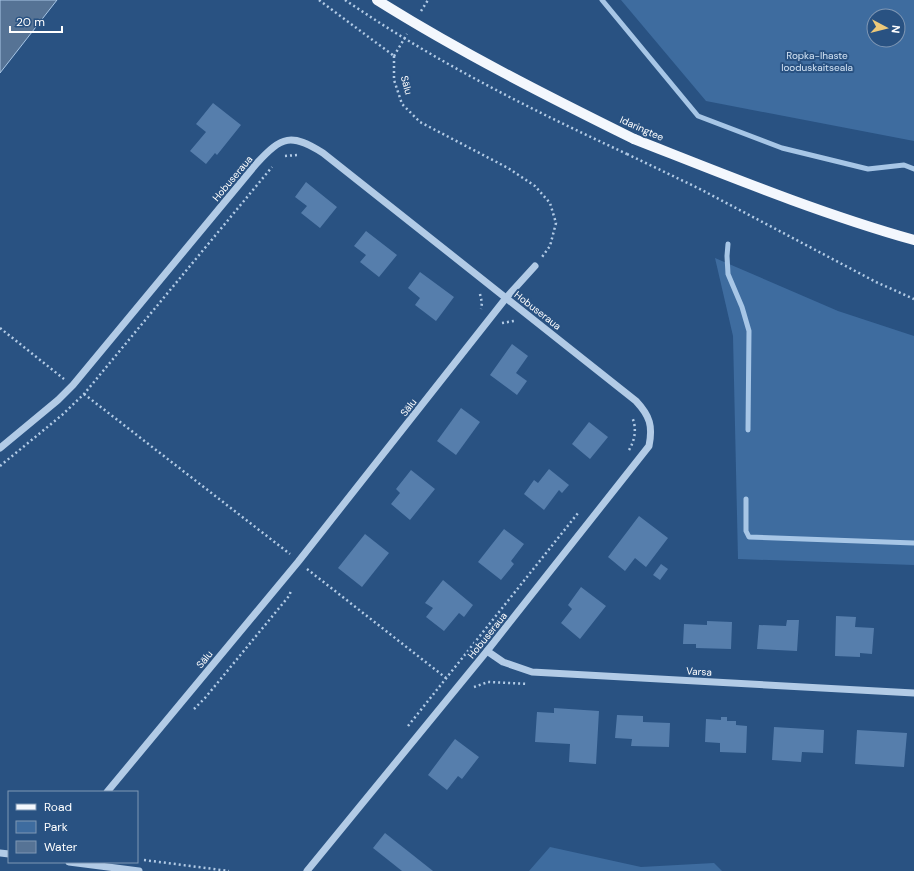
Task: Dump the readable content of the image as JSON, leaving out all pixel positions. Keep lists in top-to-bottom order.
{
  "streets": {
    "main road": ["Idaringtee"],
    "street": ["Sälu", "Hobuseraua", "Varsa"]
  },
  "crossings": [
    ["Sälu", "Hobuseraua"],
    ["Hobuseraua", "Varsa"]
  ],
  "parks": ["Ropka-Ihaste looduskaitseala"],
  "legend": ["Road", "Park", "Water"],
  "scale_bar": "20 m",
  "north": "right"
}
